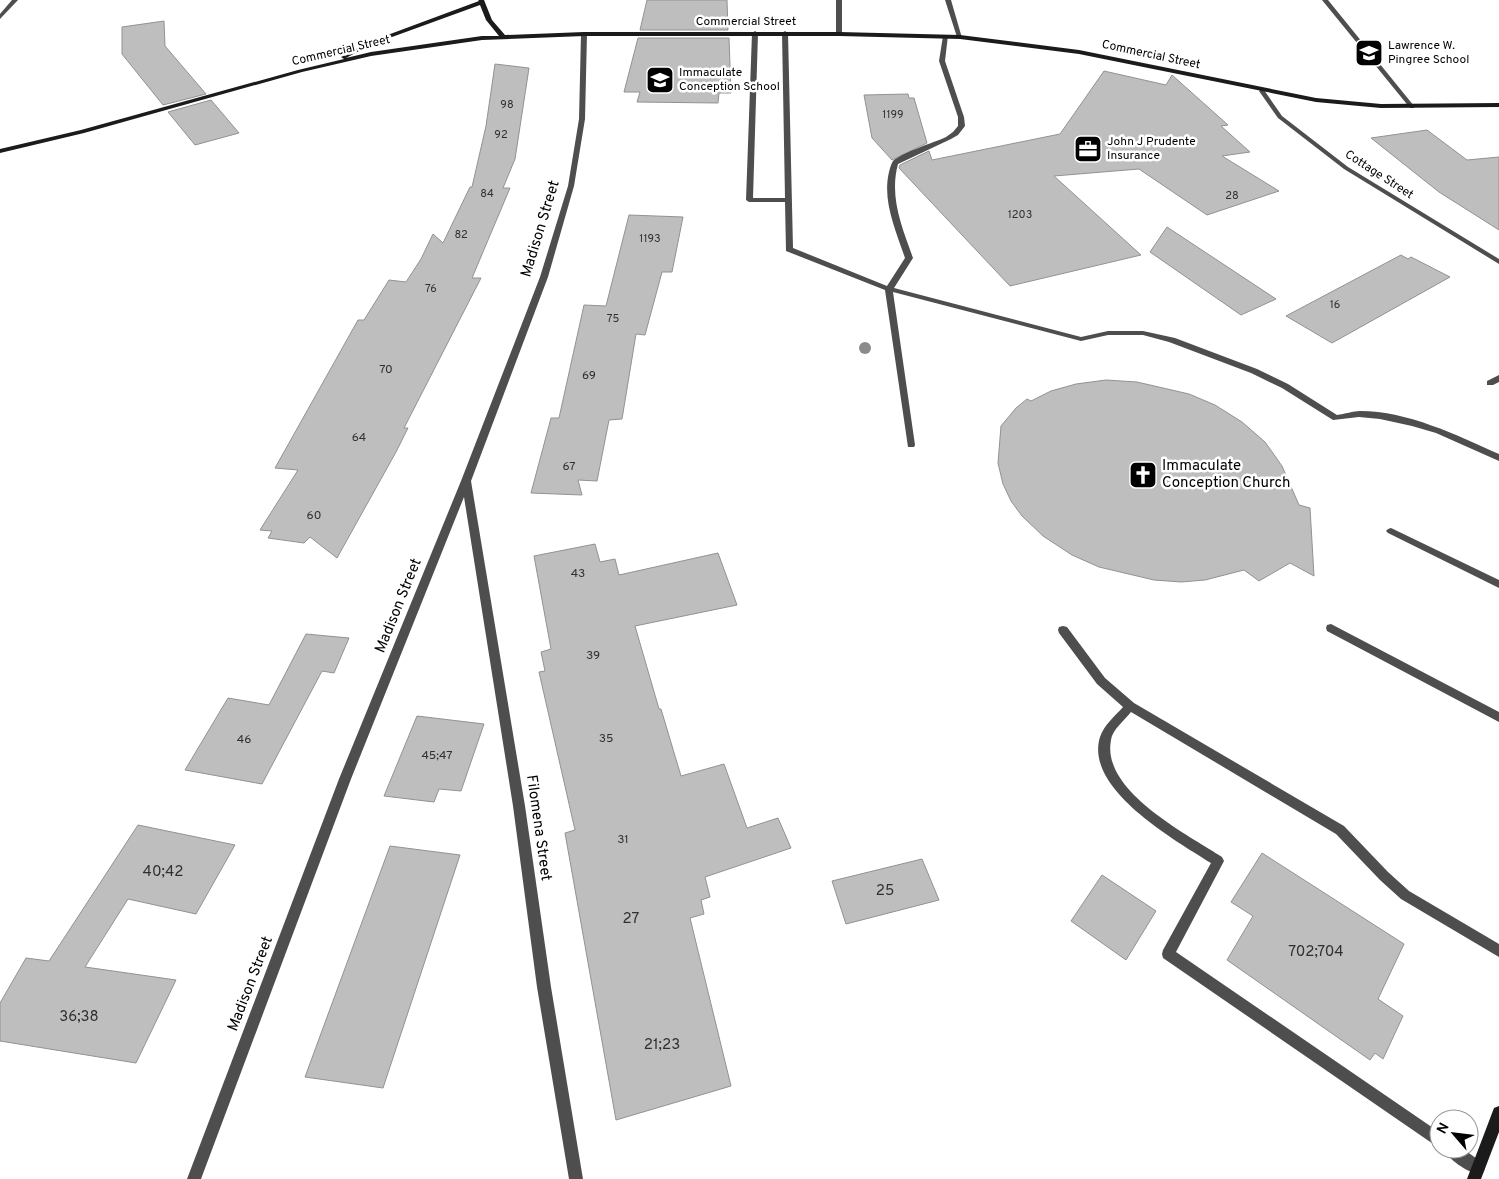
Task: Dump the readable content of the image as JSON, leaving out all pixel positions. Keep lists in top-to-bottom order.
{
  "streets": {
    "main road": ["Commercial Street"],
    "street": ["Cottage Street", "Madison Street", "Filomena Street"]
  },
  "crossings": [
    ["Commercial Street", "Cottage Street"],
    ["Commercial Street", "Madison Street"],
    ["Madison Street", "Filomena Street"]
  ],
  "places": {
    "school or university": ["Lawrence W. Pingree School", "Immaculate Conception School"],
    "office": ["John J Prudente Insurance"],
    "church": ["Immaculate Conception Church"]
  },
  "house_numbers": [
    "98",
    "1199",
    "92",
    "84",
    "28",
    "1203",
    "82",
    "1193",
    "76",
    "16",
    "75",
    "70",
    "69",
    "64",
    "67",
    "60",
    "43",
    "39",
    "35",
    "46",
    "45;47",
    "31",
    "40;42",
    "25",
    "27",
    "702;704",
    "36;38",
    "21;23"
  ],
  "north": "top left"
}
